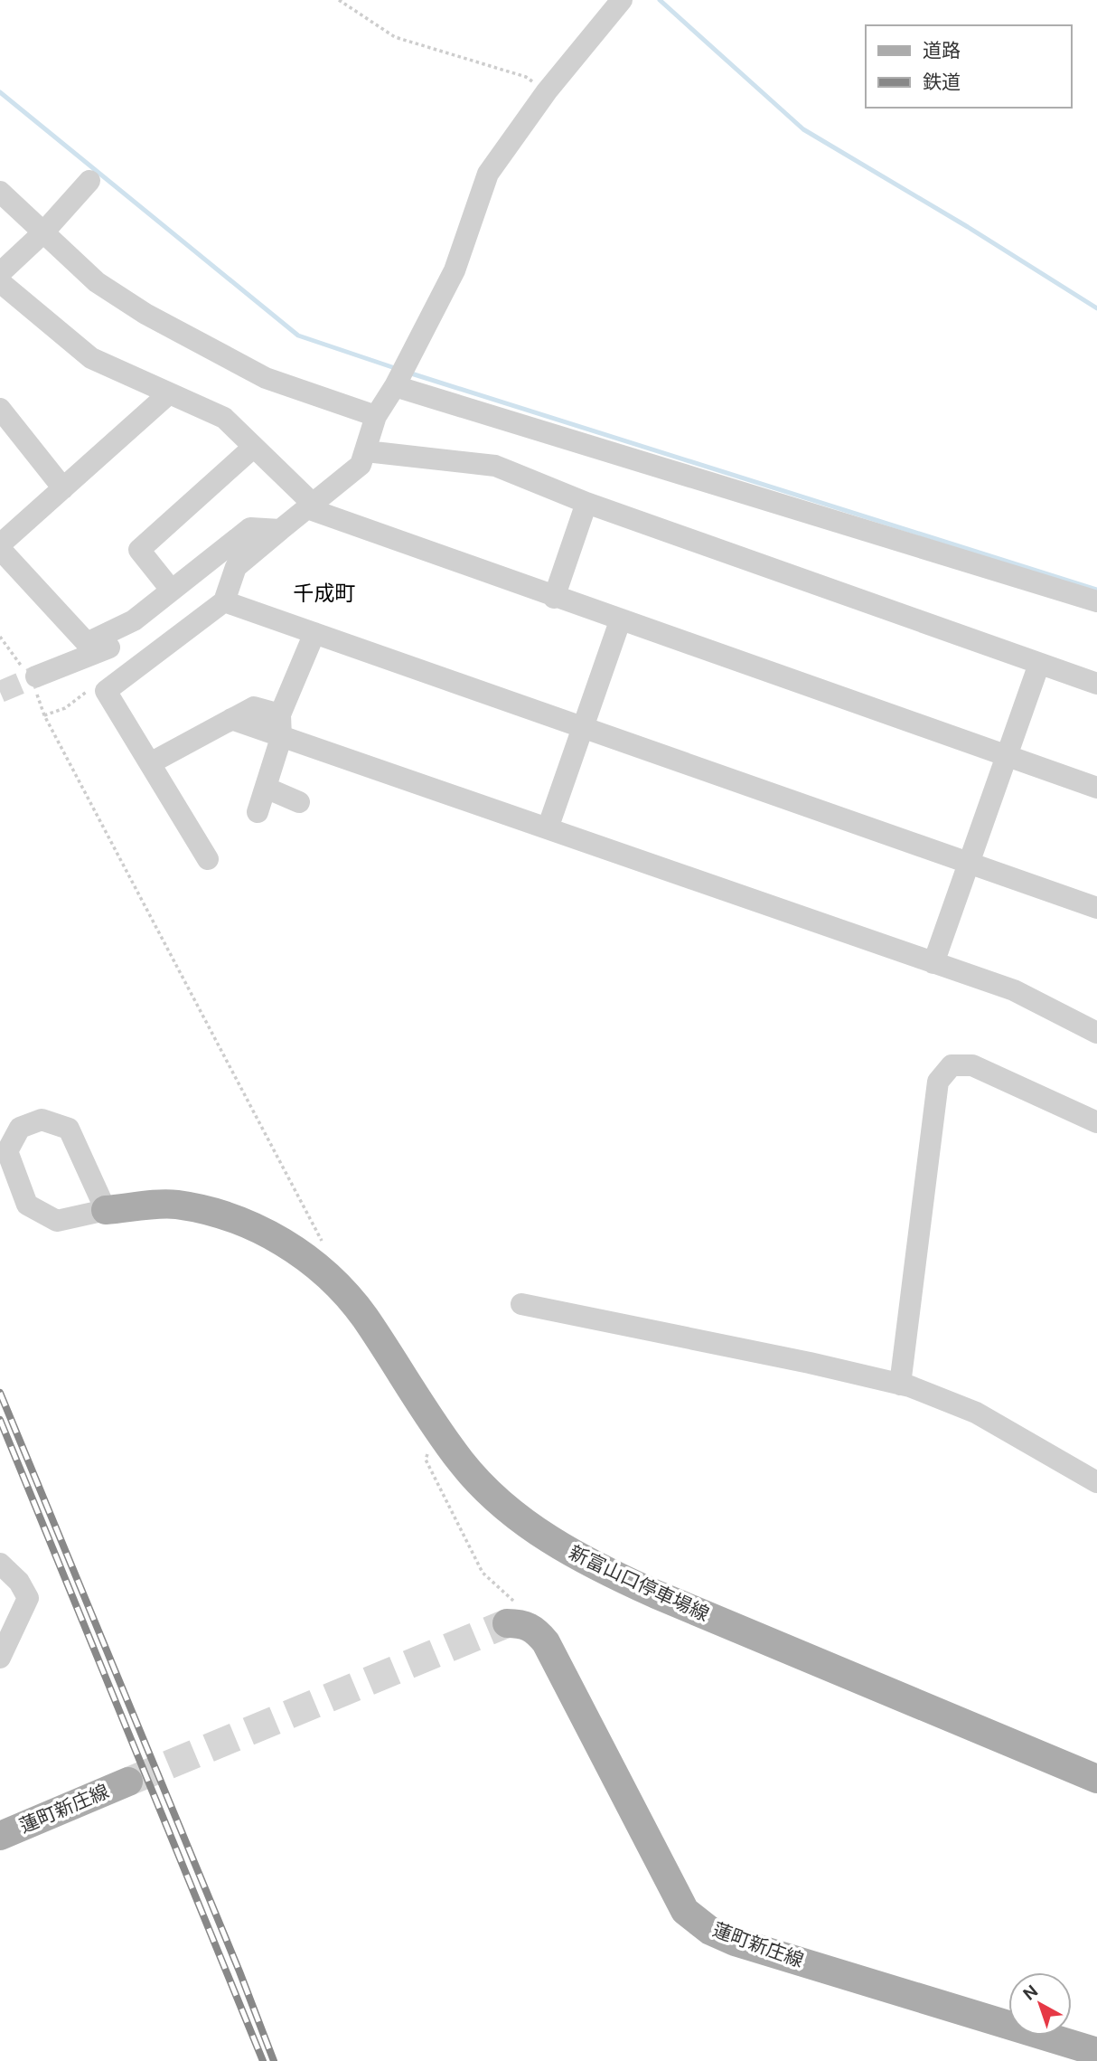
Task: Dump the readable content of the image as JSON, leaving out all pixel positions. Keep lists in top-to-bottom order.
{
  "streets": {
    "main road": ["新富山口停車場線", "蓮町新庄線"]
  },
  "districts": ["千成町"],
  "legend": ["道路", "鉄道"],
  "north": "top left"
}
